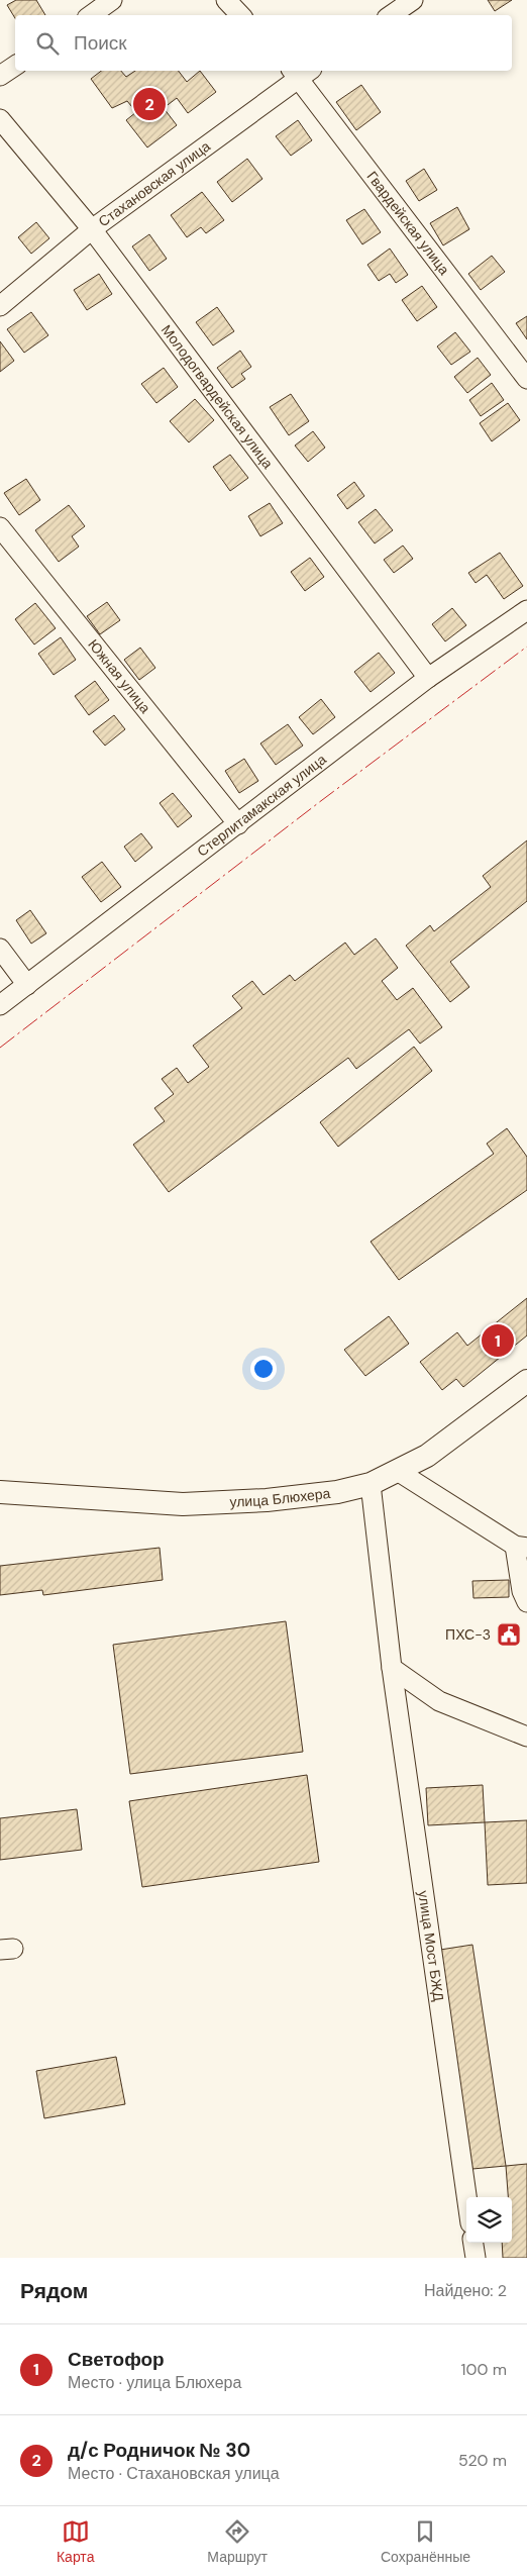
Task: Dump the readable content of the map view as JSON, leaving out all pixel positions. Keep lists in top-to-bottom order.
{
  "streets": {
    "main road": ["улица Блюхера"],
    "street": [
      "Стахановская улица",
      "Гвардейская улица",
      "Молодогвардейская улица",
      "Южная улица",
      "Стерлитамакская улица",
      "улица Мост БЖД"
    ]
  },
  "crossings": [
    ["Стахановская улица", "Гвардейская улица"],
    ["Стахановская улица", "Молодогвардейская улица"],
    ["Молодогвардейская улица", "Стерлитамакская улица"],
    ["Южная улица", "Стерлитамакская улица"],
    ["улица Блюхера", "улица Мост БЖД"]
  ],
  "places": {
    "public building": ["ПХС-3"]
  },
  "page": {
    "search": "Поиск",
    "pins": ["2", "1"],
    "heading": ["Рядом", "Найдено: 2"],
    "list": [
      {
        "mark": "1",
        "name": "Светофор",
        "note": "Место · улица Блюхера",
        "value": "100 m"
      },
      {
        "mark": "2",
        "name": "д/с Родничок № 30",
        "note": "Место · Стахановская улица",
        "value": "520 m"
      }
    ],
    "nav": ["Карта", "Маршрут", "Сохранённые"]
  }
}
